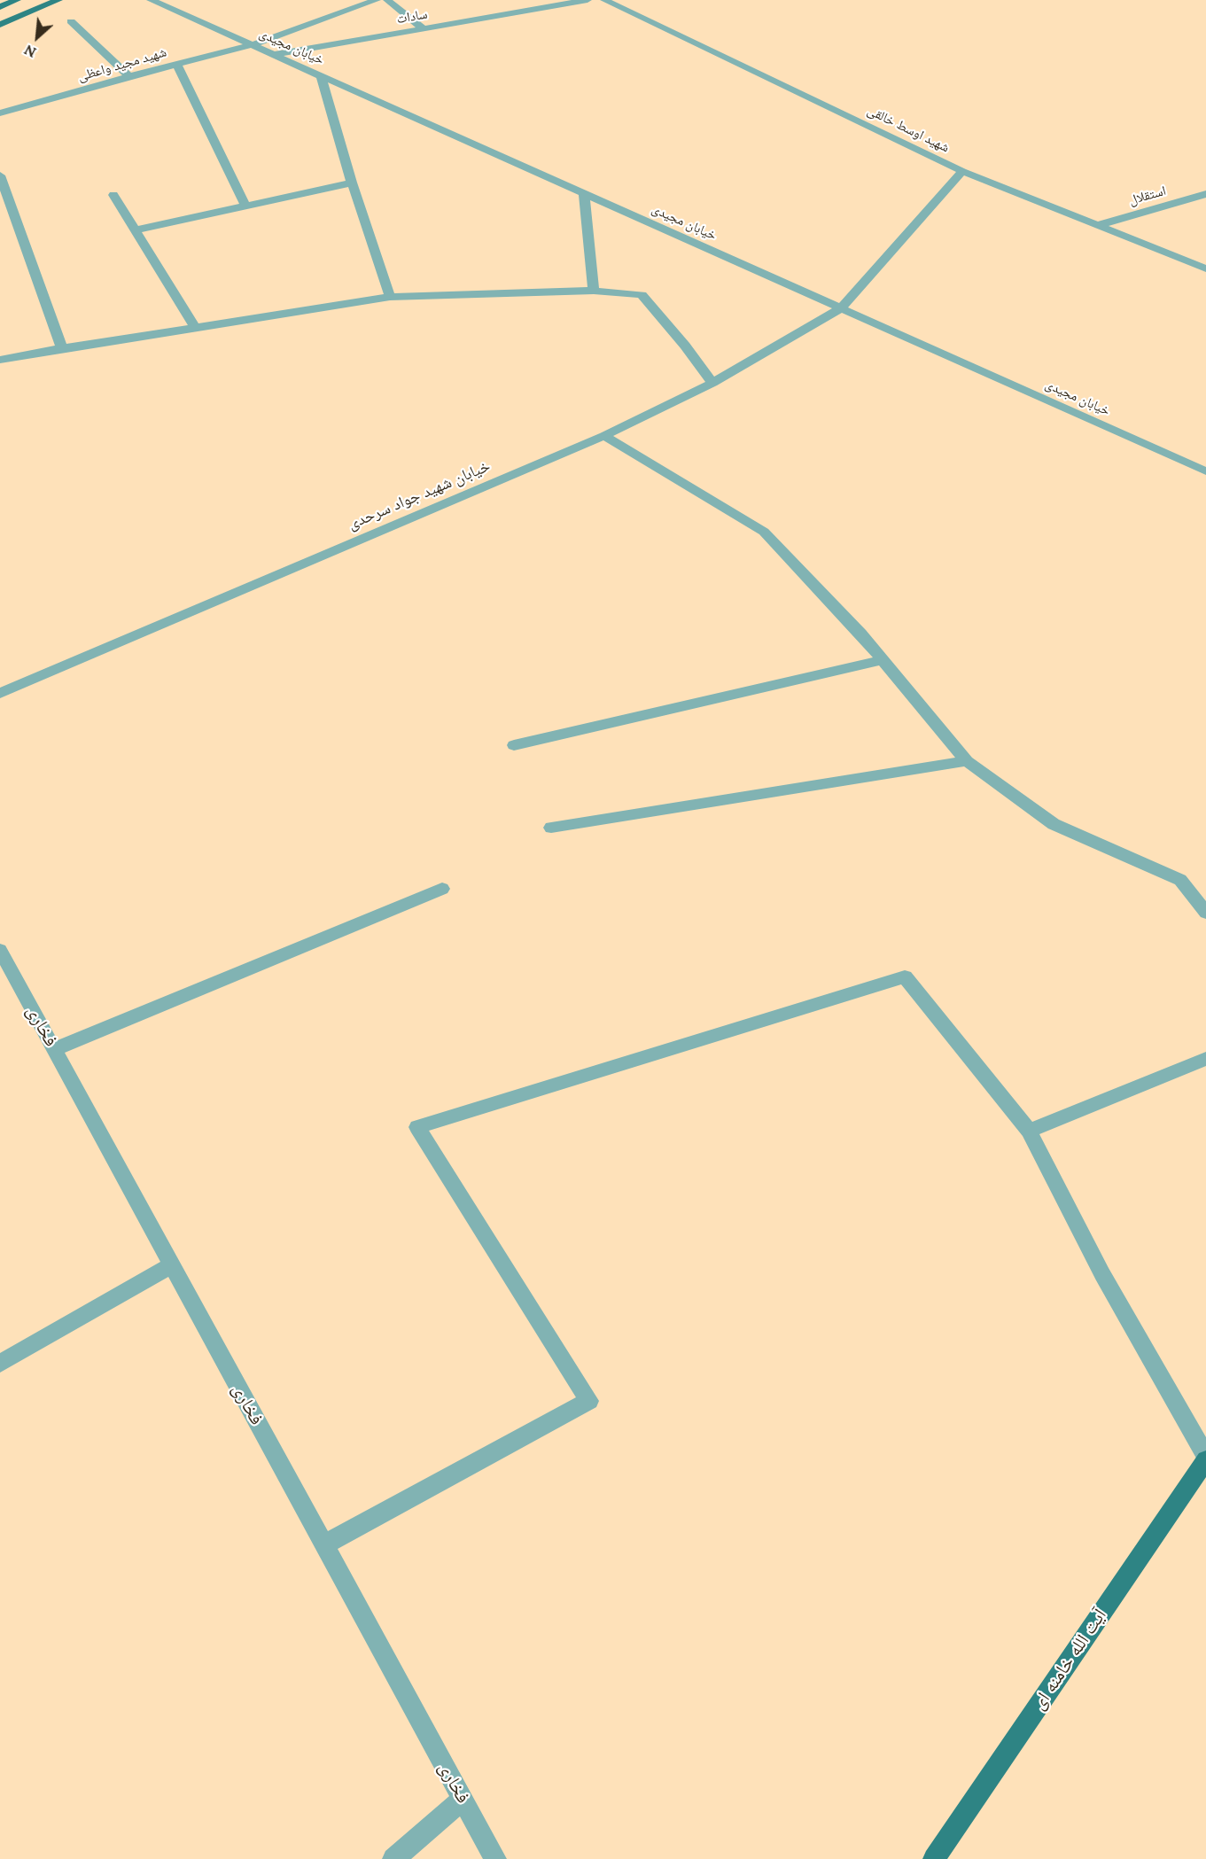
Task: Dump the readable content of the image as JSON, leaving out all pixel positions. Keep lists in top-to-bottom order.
{
  "streets": {
    "main road": ["آیت الله خامنه ای"],
    "street": [
      "سادات",
      "خیابان مجیدی",
      "شهید مجید واعظی",
      "شهید اوسط خالقی",
      "استقلال",
      "خیابان شهید جواد سرحدی",
      "فخاری"
    ]
  },
  "crossings": [
    ["سادات", "خیابان مجیدی"],
    ["خیابان مجیدی", "شهید مجید واعظی"],
    ["خیابان مجیدی", "خیابان شهید جواد سرحدی"],
    ["شهید اوسط خالقی", "استقلال"],
    ["شهید اوسط خالقی", "خیابان شهید جواد سرحدی"]
  ],
  "north": "bottom left"
}
